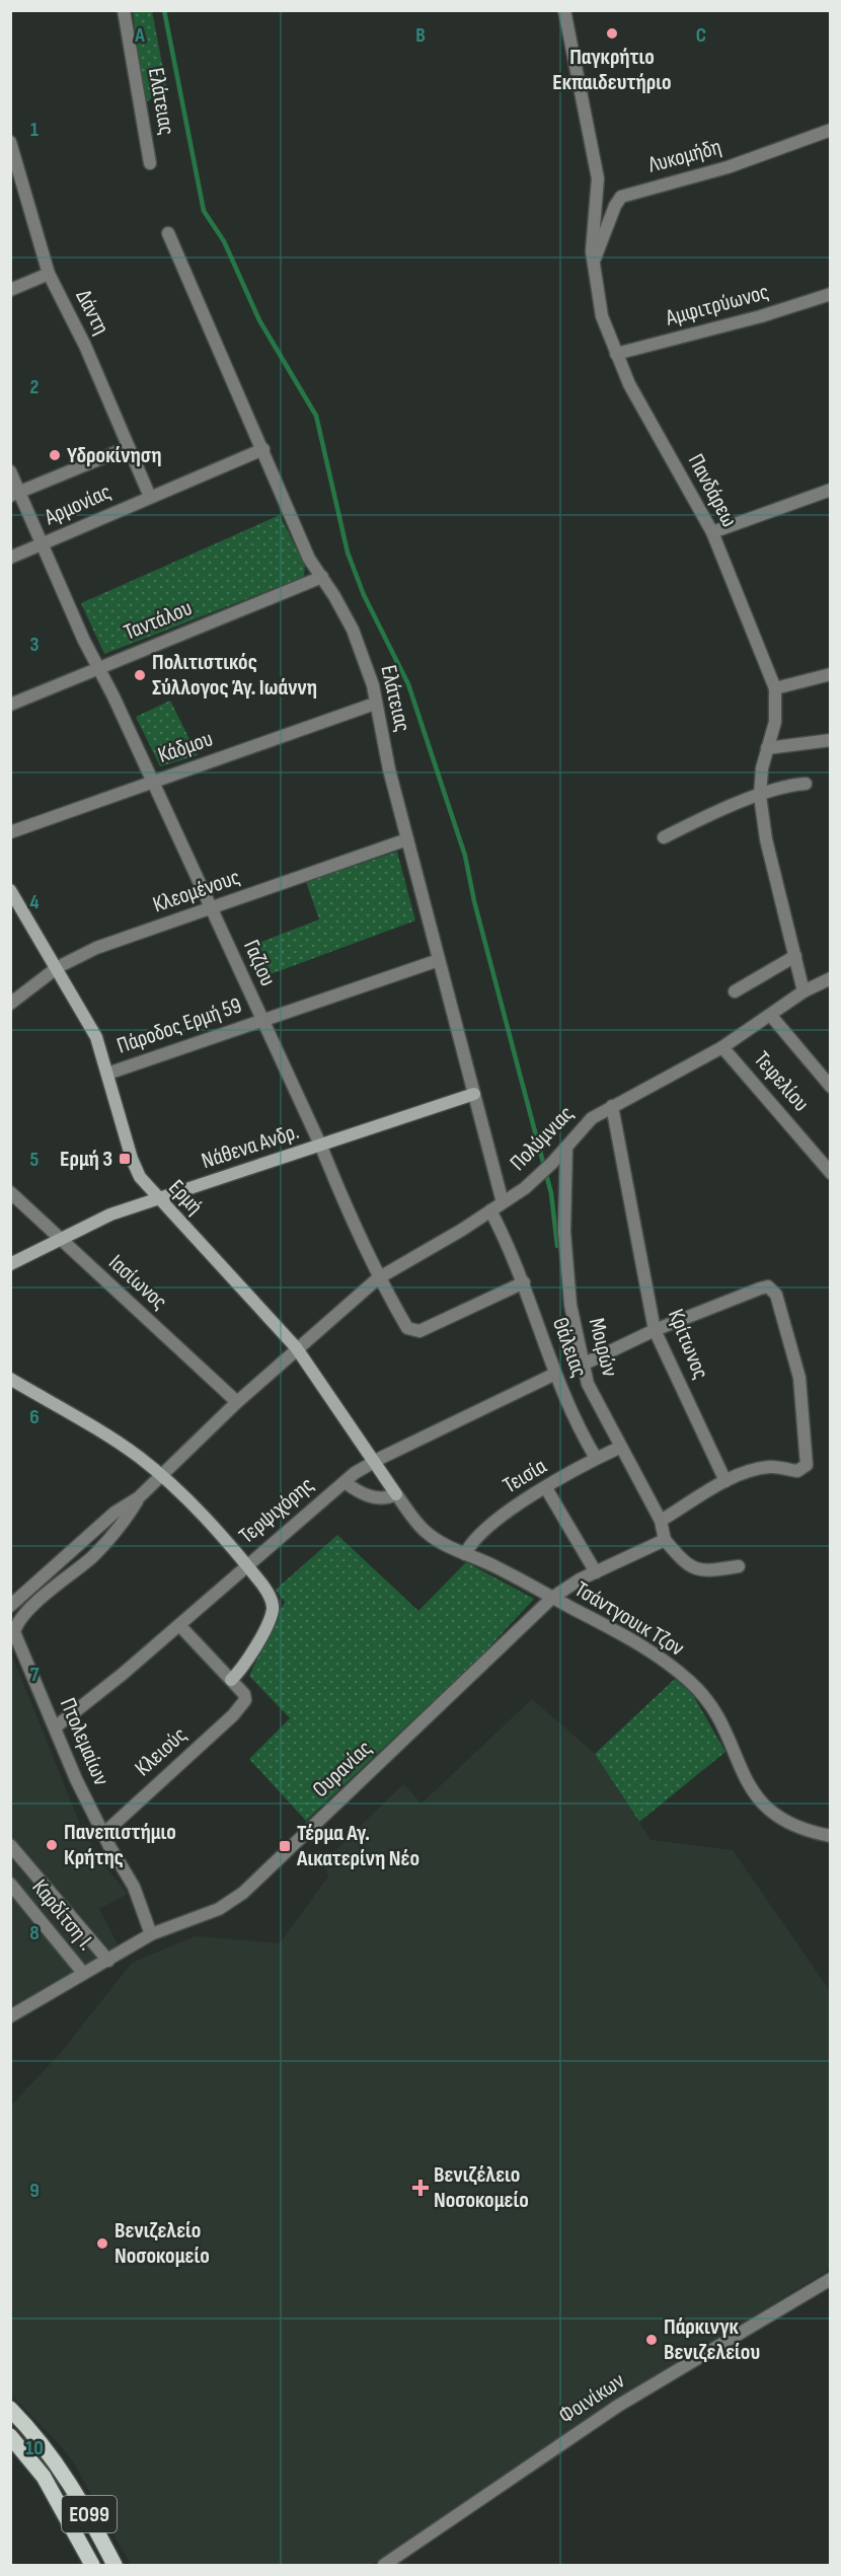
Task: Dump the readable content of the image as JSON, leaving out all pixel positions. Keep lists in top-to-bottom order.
{
  "streets": {
    "main road": ["ΕΟ99"],
    "street": [
      "Ελάτειας",
      "Λυκομήδη",
      "Αμφιτρύωνος",
      "Δάντη",
      "Πανδάρεω",
      "Αρμονίας",
      "Ταντάλου",
      "Κάδμου",
      "Κλεομένους",
      "Γαζίου",
      "Πάροδος Ερμή 59",
      "Τεφελίου",
      "Πολύμνιας",
      "Νάθενα Ανδρ.",
      "Ερμή",
      "Ιασίωνος",
      "Κρίτωνος",
      "Θάλειας",
      "Μοιρών",
      "Τεισία",
      "Τερψιχόρης",
      "Τσάντγουικ Τζον",
      "Πτολεμαίων",
      "Κλειούς",
      "Ουρανίας",
      "Καρδίτση Ι.",
      "Φοινίκων"
    ]
  },
  "crossings": [
    ["Ελάτειας", "Αρμονίας"],
    ["Ελάτειας", "Ταντάλου"],
    ["Ελάτειας", "Κάδμου"],
    ["Ελάτειας", "Κλεομένους"],
    ["Ελάτειας", "Πάροδος Ερμή 59"],
    ["Ελάτειας", "Πολύμνιας"],
    ["Ελάτειας", "Νάθενα Ανδρ."],
    ["Λυκομήδη", "Πανδάρεω"],
    ["Αμφιτρύωνος", "Πανδάρεω"],
    ["Δάντη", "Αρμονίας"],
    ["Πανδάρεω", "Πολύμνιας"],
    ["Αρμονίας", "Γαζίου"],
    ["Ταντάλου", "Γαζίου"],
    ["Κάδμου", "Γαζίου"],
    ["Κλεομένους", "Γαζίου"],
    ["Κλεομένους", "Ερμή"],
    ["Γαζίου", "Πάροδος Ερμή 59"],
    ["Γαζίου", "Πολύμνιας"],
    ["Γαζίου", "Νάθενα Ανδρ."],
    ["Πάροδος Ερμή 59", "Ερμή"],
    ["Τεφελίου", "Πολύμνιας"],
    ["Πολύμνιας", "Ερμή"],
    ["Πολύμνιας", "Κρίτωνος"],
    ["Πολύμνιας", "Θάλειας"],
    ["Πολύμνιας", "Μοιρών"],
    ["Πολύμνιας", "Πτολεμαίων"],
    ["Νάθενα Ανδρ.", "Ερμή"],
    ["Νάθενα Ανδρ.", "Ιασίωνος"],
    ["Ερμή", "Τερψιχόρης"],
    ["Ερμή", "Τσάντγουικ Τζον"],
    ["Ερμή", "Πτολεμαίων"],
    ["Ιασίωνος", "Πτολεμαίων"],
    ["Θάλειας", "Τεισία"],
    ["Θάλειας", "Τερψιχόρης"],
    ["Μοιρών", "Τεισία"],
    ["Μοιρών", "Ουρανίας"],
    ["Τεισία", "Τσάντγουικ Τζον"],
    ["Τερψιχόρης", "Πτολεμαίων"],
    ["Τσάντγουικ Τζον", "Ουρανίας"],
    ["Πτολεμαίων", "Κλειούς"],
    ["Πτολεμαίων", "Ουρανίας"],
    ["Πτολεμαίων", "Καρδίτση Ι."],
    ["Ουρανίας", "Καρδίτση Ι."]
  ],
  "places": {
    "other": [
      "Παγκρήτιο Εκπαιδευτήριο",
      "Υδροκίνηση",
      "Πολιτιστικός Σύλλογος Άγ. Ιωάννη",
      "Πανεπιστήμιο Κρήτης",
      "Βενιζελείο Νοσοκομείο",
      "Πάρκινγκ Βενιζελείου"
    ],
    "transit": ["Ερμή 3", "Τέρμα Αγ. Αικατερίνη Νέο"],
    "health": ["Βενιζέλειο Νοσοκομείο"]
  },
  "grid": {
    "columns": ["A", "B", "C"],
    "rows": [
      "1",
      "2",
      "3",
      "4",
      "5",
      "6",
      "7",
      "8",
      "9",
      "10"
    ]
  }
}
